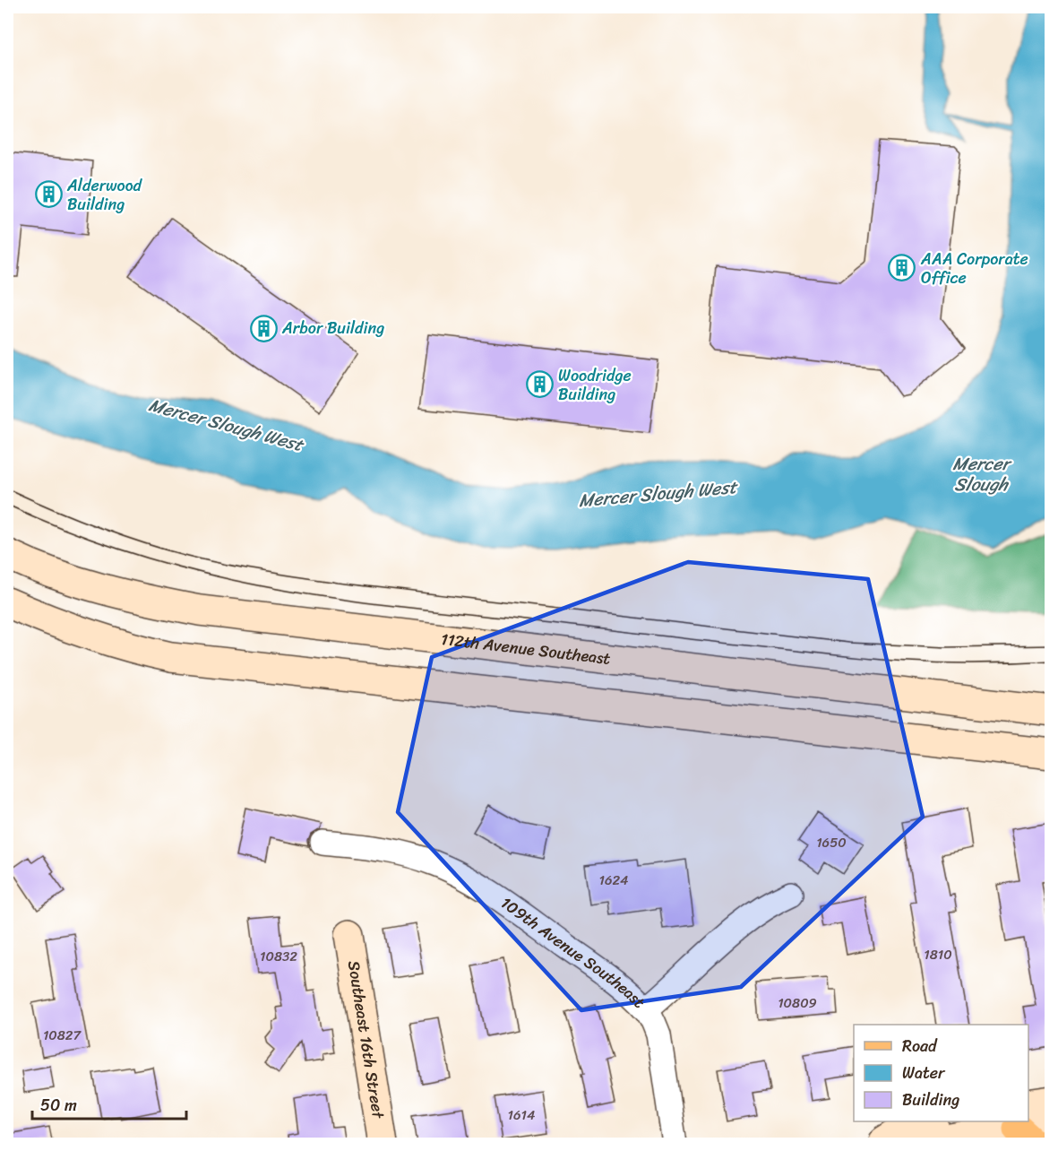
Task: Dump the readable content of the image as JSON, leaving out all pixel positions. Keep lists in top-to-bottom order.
{
  "streets": {
    "main road": ["112th Avenue Southeast", "Southeast 16th Street"],
    "street": ["109th Avenue Southeast"]
  },
  "water": ["Mercer Slough West", "Mercer Slough"],
  "places": {
    "building": [
      "Alderwood Building",
      "AAA Corporate Office",
      "Arbor Building",
      "Woodridge Building"
    ]
  },
  "house_numbers": [
    "1650",
    "1624",
    "1810",
    "10832",
    "10809",
    "10827",
    "1614"
  ],
  "legend": ["Road", "Water", "Building"],
  "scale_bar": "50 m"
}
